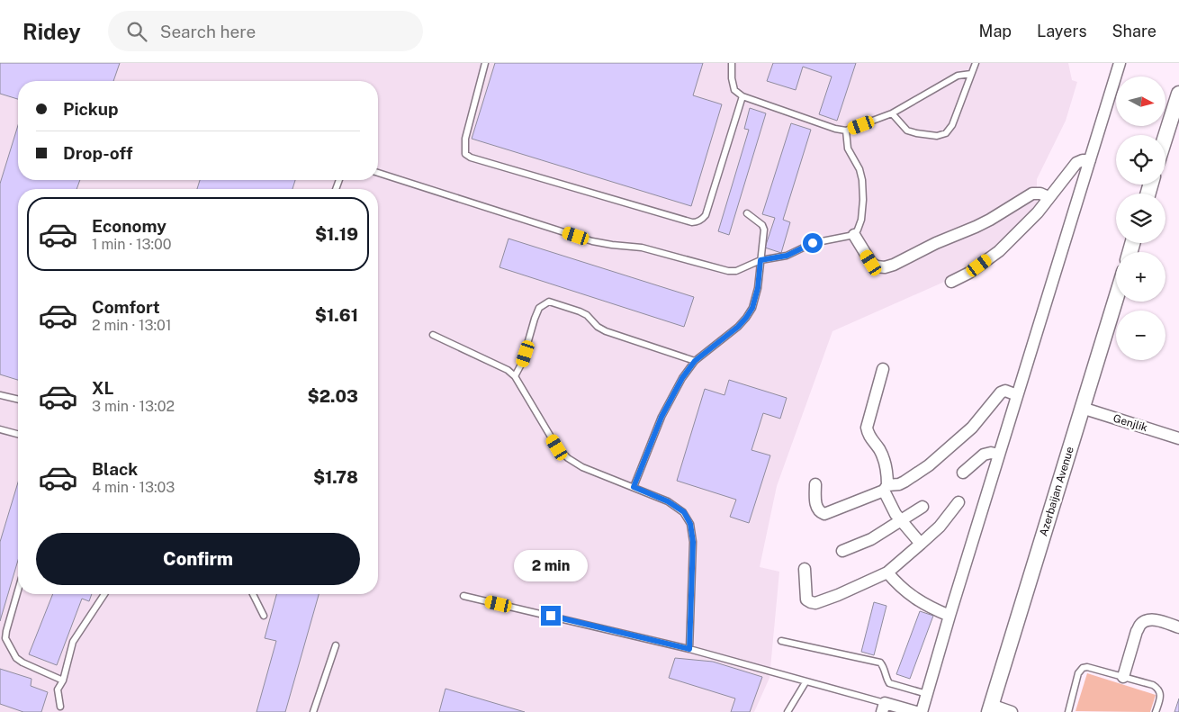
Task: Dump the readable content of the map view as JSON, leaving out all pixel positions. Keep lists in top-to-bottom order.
{
  "streets": {
    "street": ["Genjlik", "Azerbaijan Avenue"]
  },
  "crossings": [
    ["Genjlik", "Azerbaijan Avenue"]
  ],
  "north": "right",
  "page": {
    "header": "Ridey",
    "search": "Search here",
    "nav": ["Map", "Layers", "Share"],
    "map_buttons": ["+", "−"],
    "banner": ["Pickup", "Drop-off"],
    "list": [
      {
        "name": "Economy",
        "note": "1 min · 13:00",
        "value": "$1.19"
      },
      {
        "name": "Comfort",
        "note": "2 min · 13:01",
        "value": "$1.61"
      },
      {
        "name": "XL",
        "note": "3 min · 13:02",
        "value": "$2.03"
      },
      {
        "name": "Black",
        "note": "4 min · 13:03",
        "value": "$1.78"
      }
    ],
    "buttons": "Confirm",
    "bubble": "2 min"
  }
}
